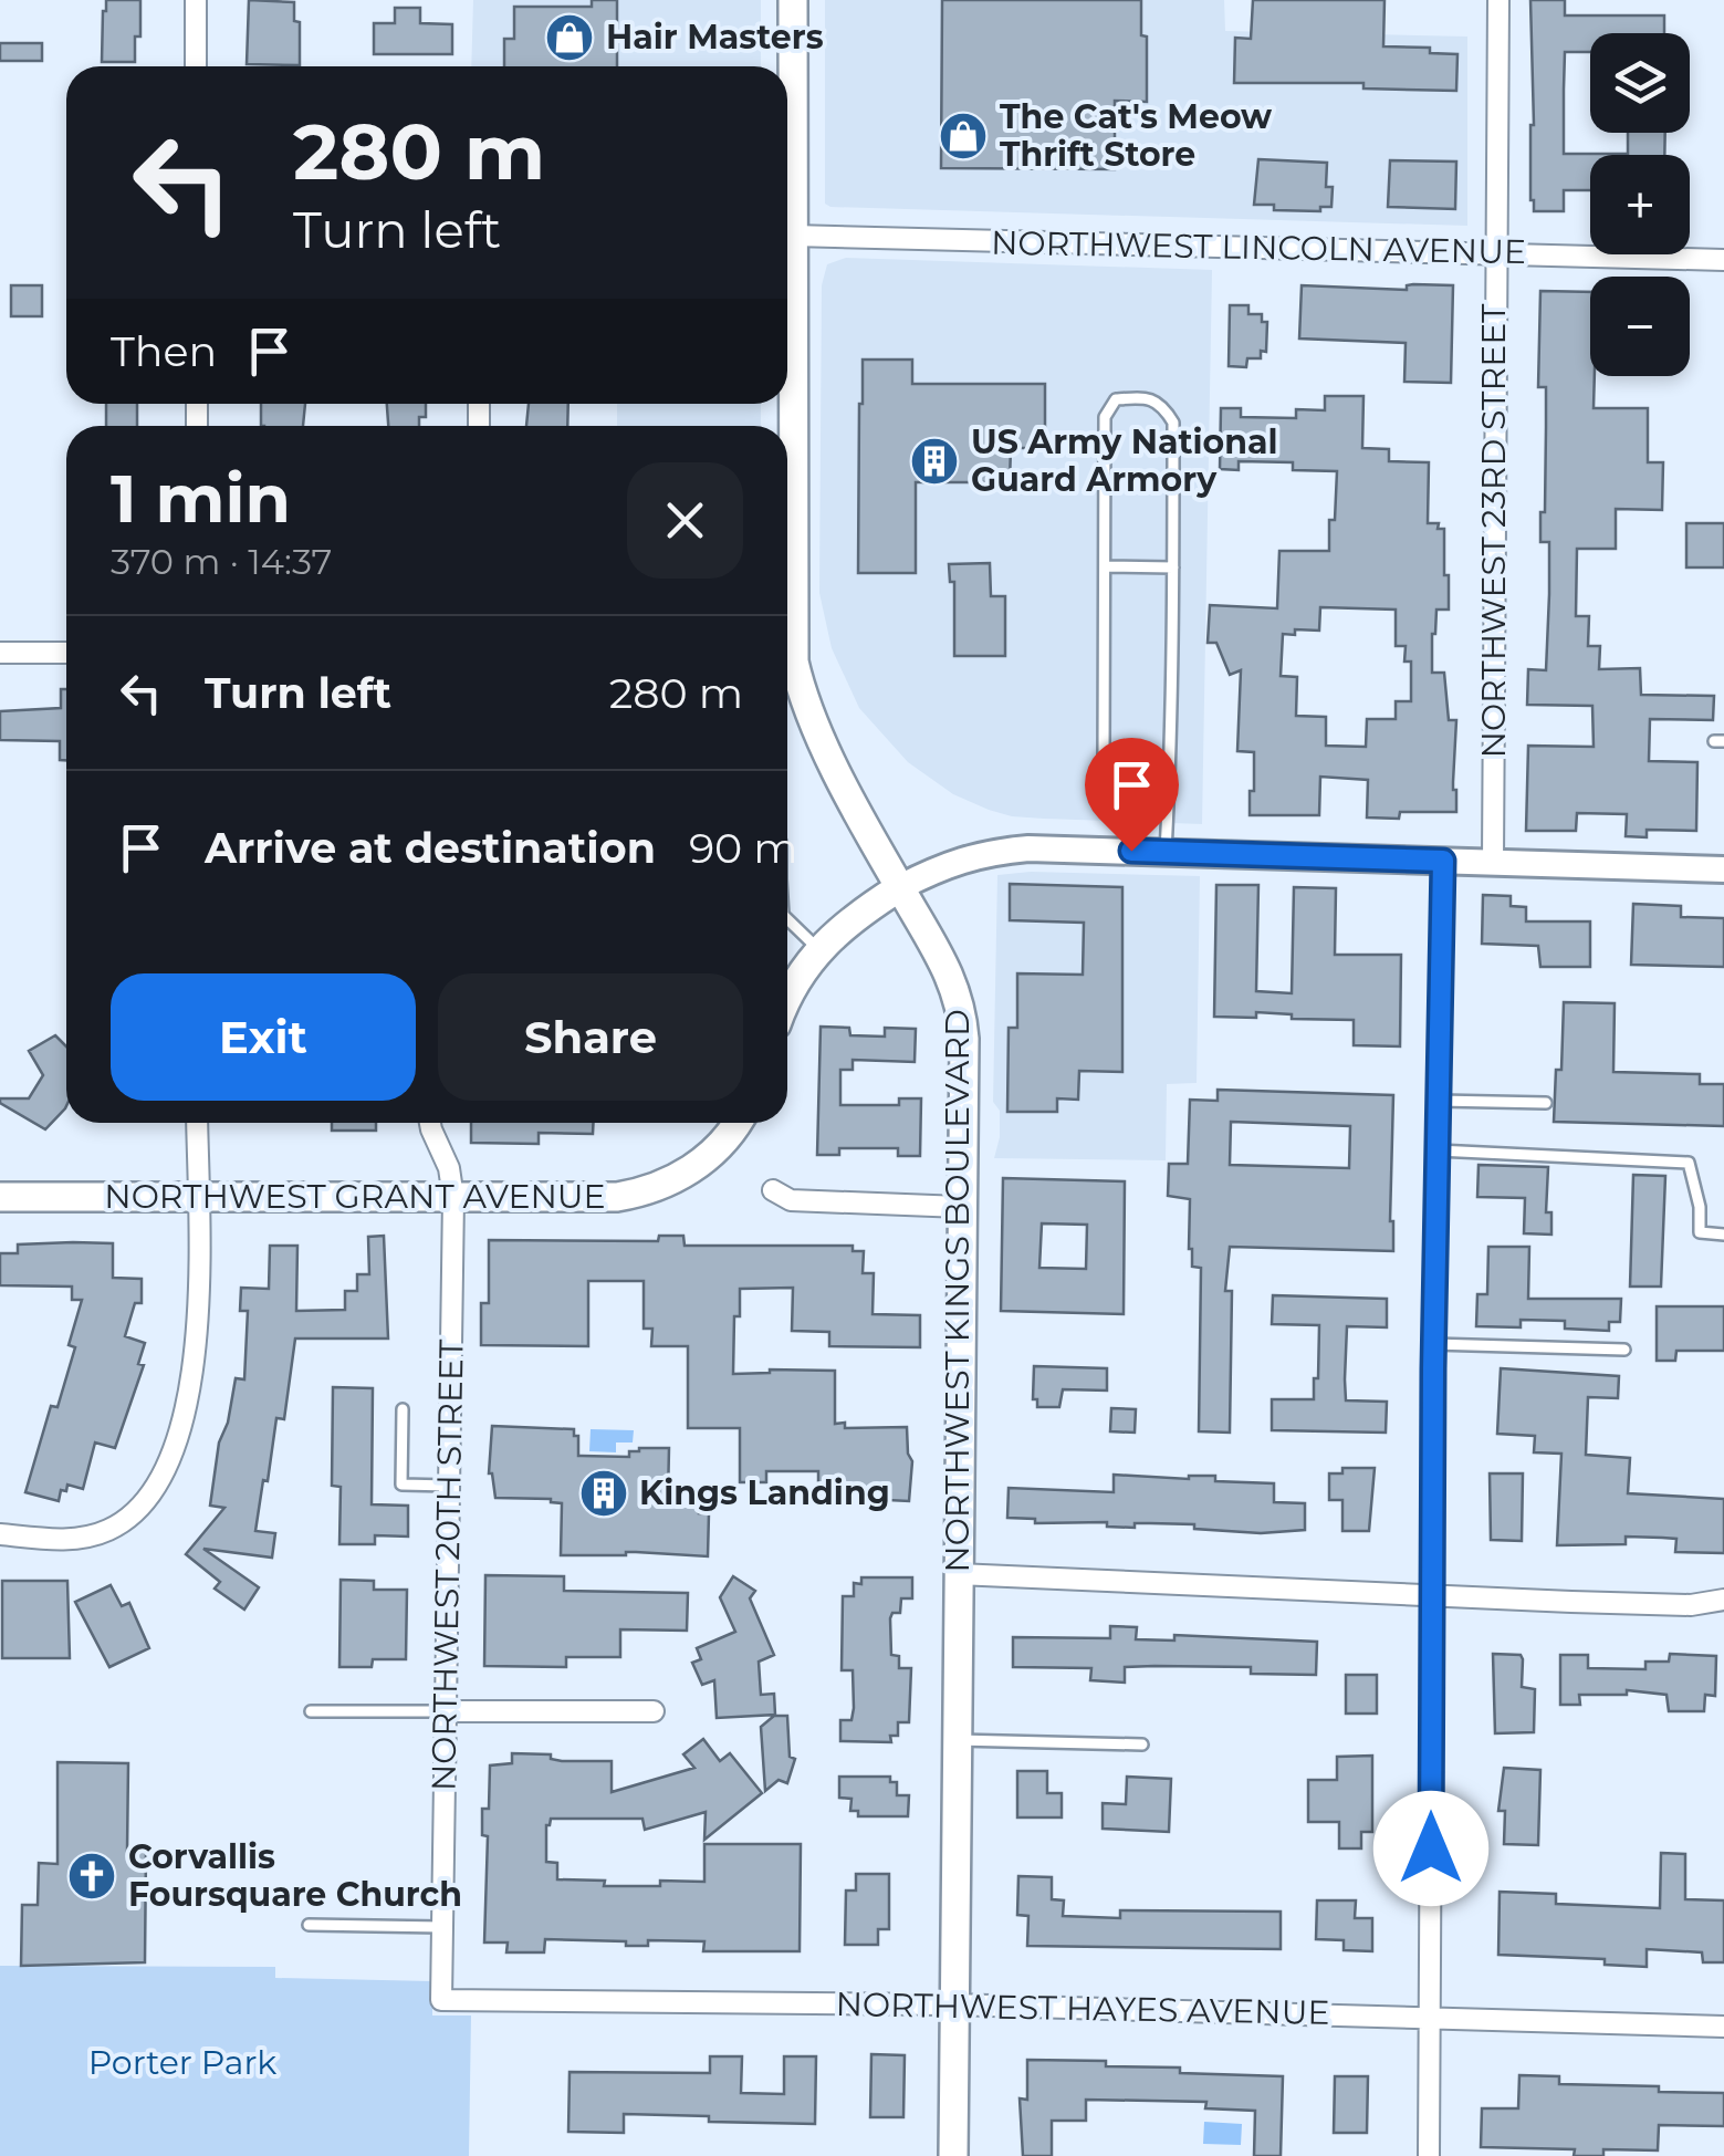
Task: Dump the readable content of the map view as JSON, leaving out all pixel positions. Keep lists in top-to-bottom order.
{
  "streets": {
    "main road": ["NORTHWEST GRANT AVENUE", "NORTHWEST KINGS BOULEVARD"],
    "street": [
      "NORTHWEST LINCOLN AVENUE",
      "NORTHWEST 23RD STREET",
      "NORTHWEST 20TH STREET",
      "NORTHWEST HAYES AVENUE"
    ]
  },
  "crossings": [
    ["NORTHWEST LINCOLN AVENUE", "NORTHWEST 23RD STREET"],
    ["NORTHWEST LINCOLN AVENUE", "NORTHWEST KINGS BOULEVARD"],
    ["NORTHWEST GRANT AVENUE", "NORTHWEST 20TH STREET"],
    ["NORTHWEST KINGS BOULEVARD", "NORTHWEST HAYES AVENUE"],
    ["NORTHWEST 20TH STREET", "NORTHWEST HAYES AVENUE"]
  ],
  "parks": ["Porter Park"],
  "places": {
    "shop": ["Hair Masters", "The Cat's Meow Thrift Store"],
    "building": ["US Army National Guard Armory", "Kings Landing"],
    "church": ["Corvallis Foursquare Church"]
  },
  "page": {
    "map_buttons": ["+", "−"],
    "turn": ["280 m", "Turn left"],
    "then": "Then",
    "heading": ["1 min", "370 m · 14:37"],
    "list": [
      {
        "name": "Turn left",
        "value": "280 m"
      },
      {
        "name": "Arrive at destination",
        "value": "90 m"
      }
    ],
    "buttons": ["Exit", "Share"]
  }
}
